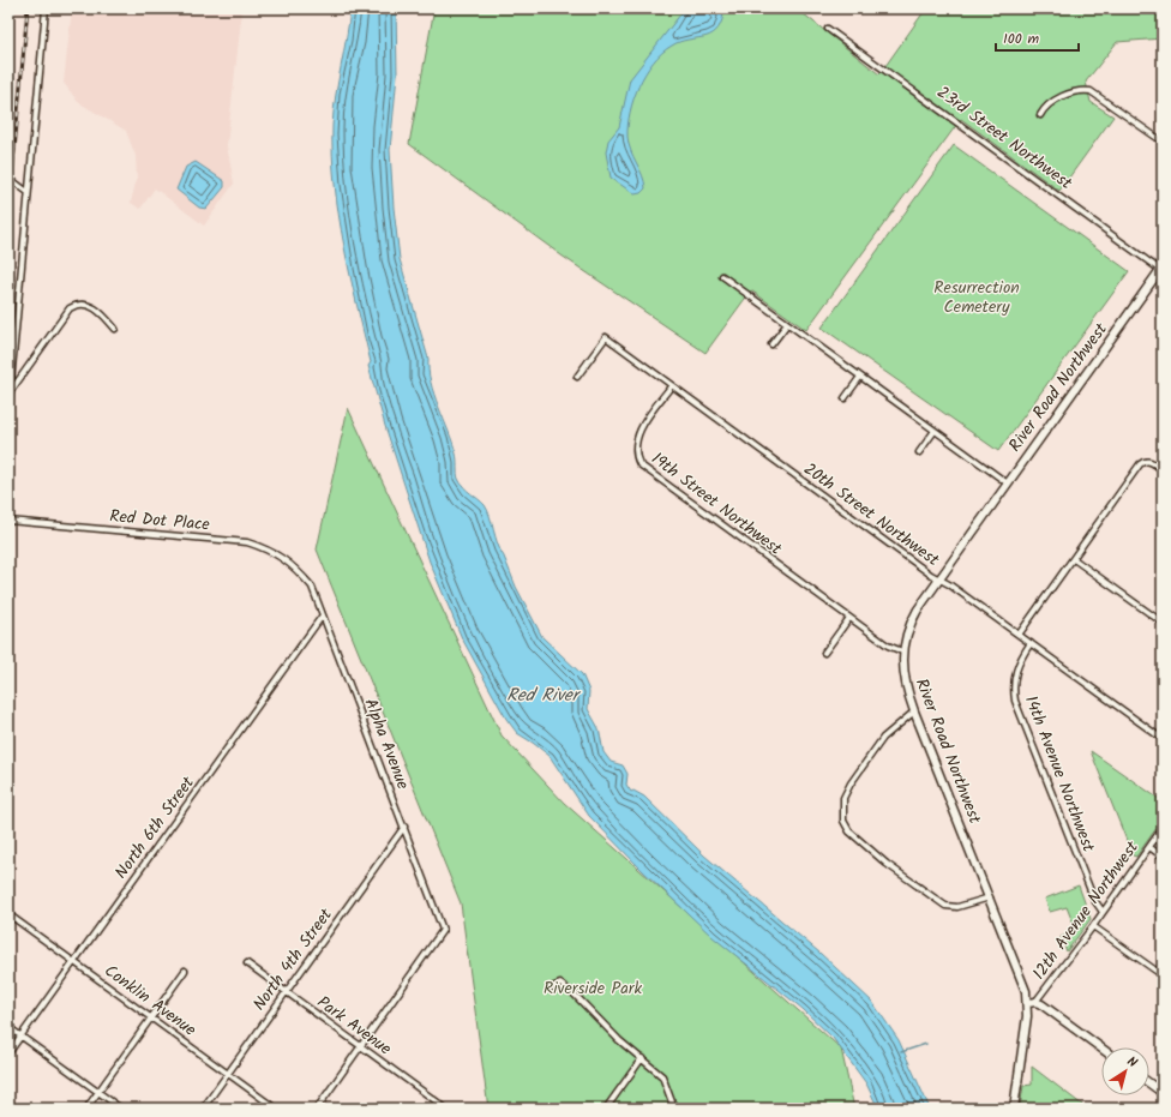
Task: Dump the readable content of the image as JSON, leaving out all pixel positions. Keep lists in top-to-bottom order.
{
  "streets": {
    "street": [
      "23rd Street Northwest",
      "River Road Northwest",
      "19th Street Northwest",
      "20th Street Northwest",
      "Red Dot Place",
      "Alpha Avenue",
      "14th Avenue Northwest",
      "North 6th Street",
      "12th Avenue Northwest",
      "North 4th Street",
      "Conklin Avenue",
      "Park Avenue"
    ]
  },
  "crossings": [
    ["23rd Street Northwest", "River Road Northwest"],
    ["River Road Northwest", "19th Street Northwest"],
    ["River Road Northwest", "20th Street Northwest"],
    ["River Road Northwest", "12th Avenue Northwest"],
    ["19th Street Northwest", "20th Street Northwest"],
    ["20th Street Northwest", "14th Avenue Northwest"],
    ["Red Dot Place", "Alpha Avenue"],
    ["Alpha Avenue", "North 6th Street"],
    ["Alpha Avenue", "North 4th Street"],
    ["Alpha Avenue", "Park Avenue"],
    ["14th Avenue Northwest", "12th Avenue Northwest"],
    ["North 6th Street", "Conklin Avenue"],
    ["North 4th Street", "Conklin Avenue"],
    ["North 4th Street", "Park Avenue"]
  ],
  "water": ["Red River"],
  "parks": ["Resurrection Cemetery", "Riverside Park"],
  "scale_bar": "100 m",
  "north": "top right"
}
